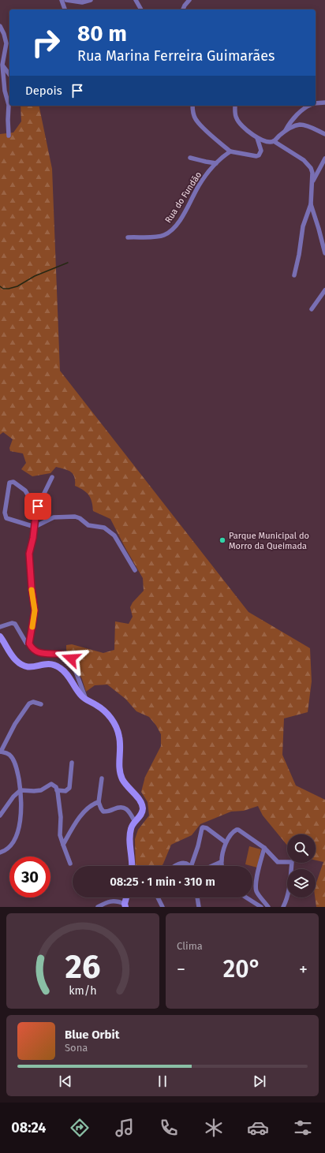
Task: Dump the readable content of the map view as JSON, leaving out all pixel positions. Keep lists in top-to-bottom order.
{
  "streets": {
    "street": ["Rua do Fundão"]
  },
  "places": ["Parque Municipal do Morro da Queimada"],
  "page": {
    "turn": ["80 m", "Rua Marina Ferreira Guimarães"],
    "then": "Depois",
    "limit": "30",
    "trip": "08:25 · 1 min · 310 m",
    "tile": "Clima",
    "heat": ["−", "20°", "+"],
    "song": ["Blue Orbit", "Sona"],
    "tabs": "08:24",
    "gauge": ["26", "km/h"]
  }
}
